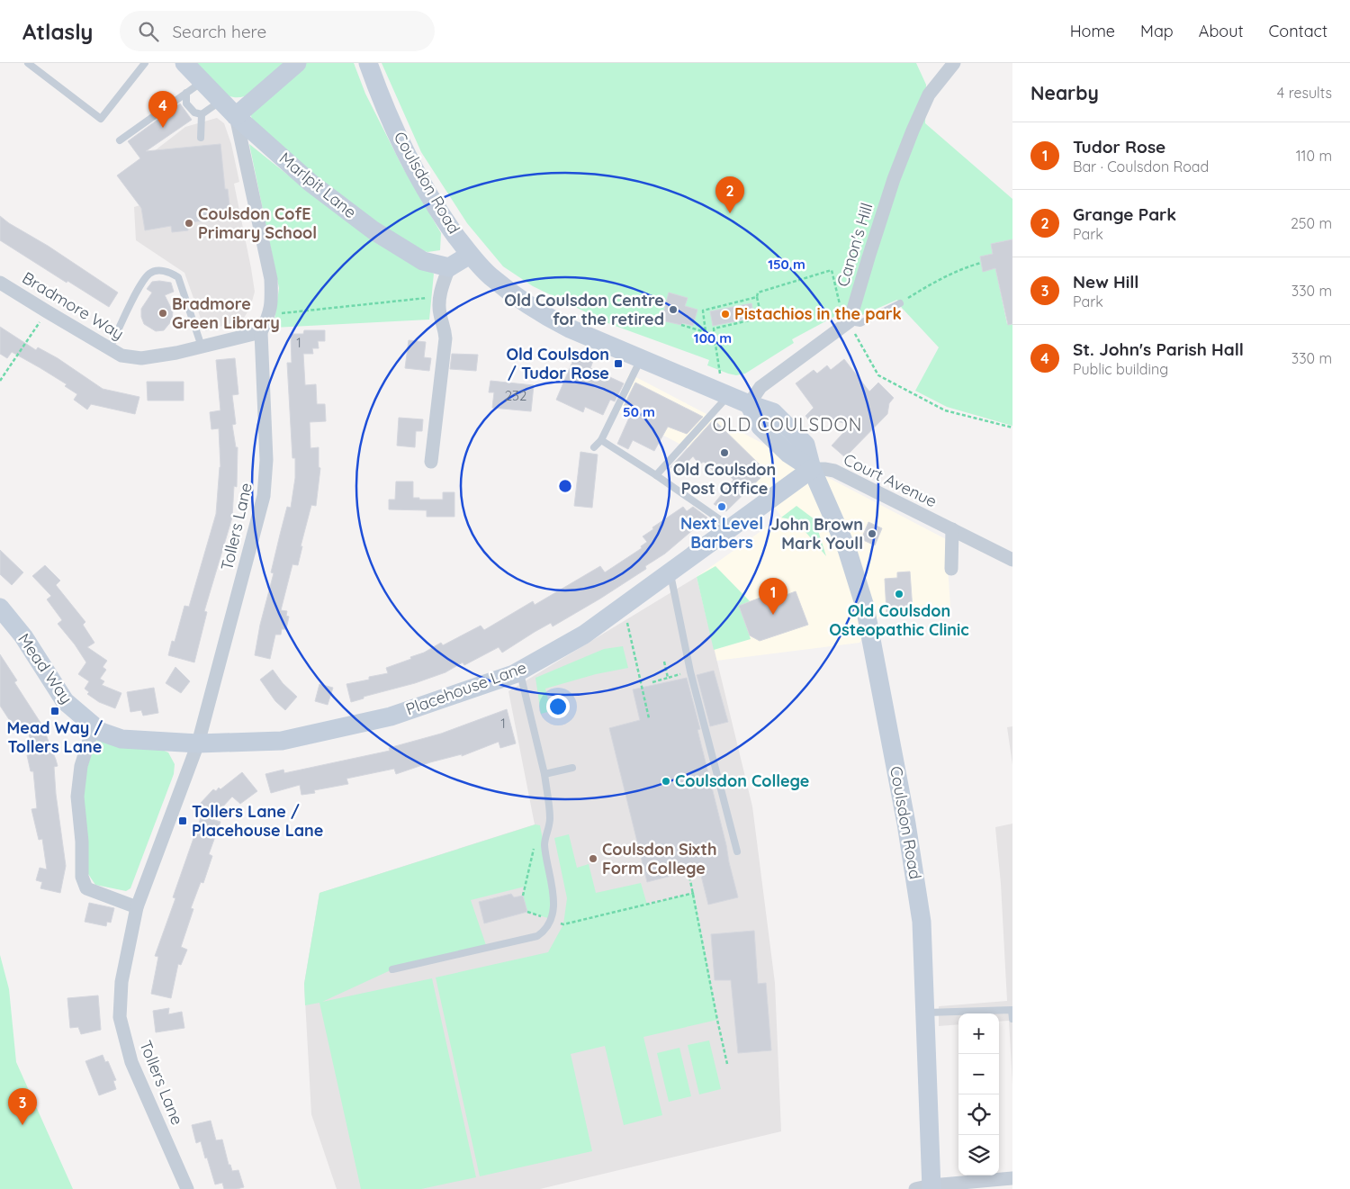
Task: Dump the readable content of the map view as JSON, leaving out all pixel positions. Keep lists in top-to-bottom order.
{
  "streets": {
    "main road": [
      "Coulsdon Road",
      "Marlpit Lane",
      "Mead Way",
      "Placehouse Lane"
    ],
    "street": [
      "Canon's Hill",
      "Bradmore Way",
      "Court Avenue",
      "Tollers Lane"
    ]
  },
  "crossings": [
    ["Coulsdon Road", "Court Avenue"],
    ["Coulsdon Road", "Placehouse Lane"],
    ["Marlpit Lane", "Tollers Lane"],
    ["Bradmore Way", "Tollers Lane"],
    ["Court Avenue", "Placehouse Lane"],
    ["Tollers Lane", "Mead Way"],
    ["Tollers Lane", "Placehouse Lane"],
    ["Mead Way", "Placehouse Lane"]
  ],
  "districts": ["OLD COULSDON"],
  "places": {
    "other": [
      "Coulsdon CofE Primary School",
      "Old Coulsdon Centre for the retired",
      "Bradmore Green Library",
      "Pistachios in the park",
      "Old Coulsdon Post Office",
      "Next Level Barbers",
      "John Brown Mark Youll",
      "Old Coulsdon Osteopathic Clinic",
      "Coulsdon College",
      "Coulsdon Sixth Form College"
    ],
    "transit": ["Old Coulsdon / Tudor Rose", "Mead Way / Tollers Lane", "Tollers Lane / Placehouse Lane"]
  },
  "house_numbers": ["1", "232", "1"],
  "page": {
    "header": "Atlasly",
    "search": "Search here",
    "nav": [
      "Home",
      "Map",
      "About",
      "Contact"
    ],
    "heading": ["Nearby", "4 results"],
    "pins": [
      "4",
      "2",
      "1",
      "3"
    ],
    "list": [
      {
        "mark": "1",
        "name": "Tudor Rose",
        "note": "Bar · Coulsdon Road",
        "value": "110 m"
      },
      {
        "mark": "2",
        "name": "Grange Park",
        "note": "Park",
        "value": "250 m"
      },
      {
        "mark": "3",
        "name": "New Hill",
        "note": "Park",
        "value": "330 m"
      },
      {
        "mark": "4",
        "name": "St. John's Parish Hall",
        "note": "Public building",
        "value": "330 m"
      }
    ],
    "map_buttons": ["+", "−"]
  },
  "rings": ["150 m", "100 m", "50 m"]
}
